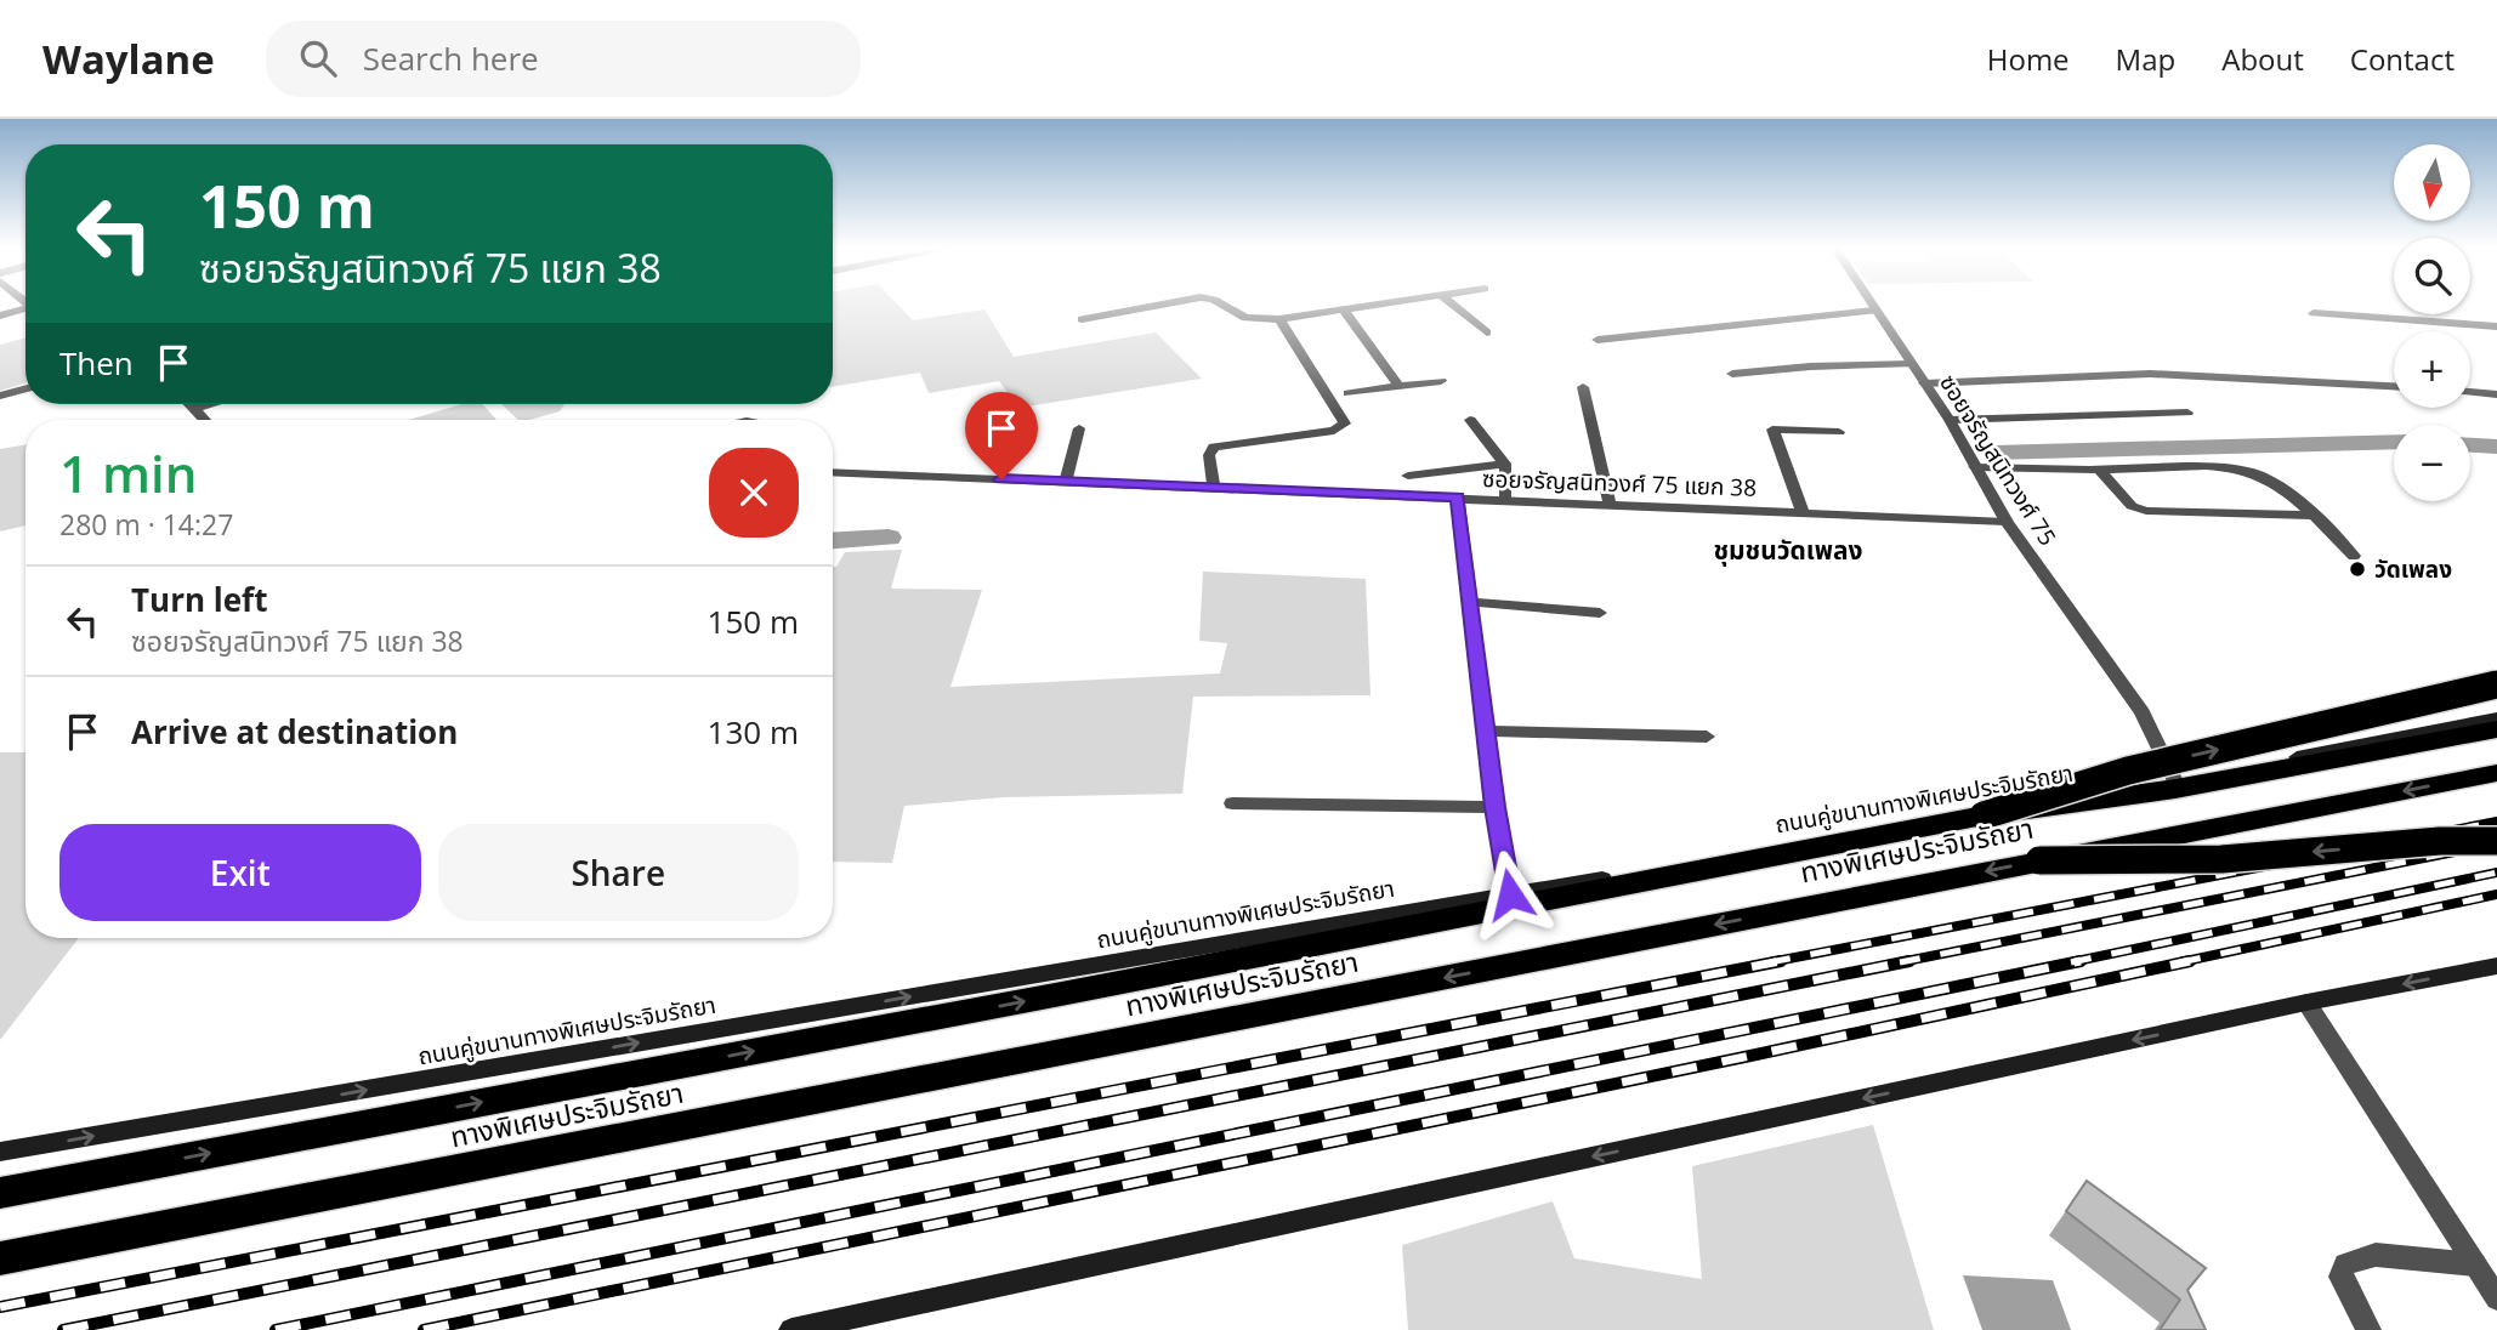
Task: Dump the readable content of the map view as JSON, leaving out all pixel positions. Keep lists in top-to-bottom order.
{
  "streets": {
    "highway": ["ทางพิเศษประจิมรัถยา"],
    "main road": ["ถนนคู่ขนานทางพิเศษประจิมรัถยา"],
    "street": ["ซอยจรัญสนิทวงศ์ 75", "ซอยจรัญสนิทวงศ์ 75 แยก 38"]
  },
  "crossings": [
    ["ซอยจรัญสนิทวงศ์ 75", "ซอยจรัญสนิทวงศ์ 75 แยก 38"],
    ["ซอยจรัญสนิทวงศ์ 75", "ถนนคู่ขนานทางพิเศษประจิมรัถยา"]
  ],
  "one_way": ["ถนนคู่ขนานทางพิเศษประจิมรัถยา"],
  "districts": ["ชุมชนวัดเพลง"],
  "places": ["วัดเพลง"],
  "north": "bottom",
  "page": {
    "header": "Waylane",
    "search": "Search here",
    "nav": [
      "Home",
      "Map",
      "About",
      "Contact"
    ],
    "map_buttons": ["+", "−"],
    "turn": ["150 m", "ซอยจรัญสนิทวงศ์ 75 แยก 38"],
    "then": "Then",
    "heading": ["1 min", "280 m · 14:27"],
    "list": [
      {
        "name": "Turn left",
        "note": "ซอยจรัญสนิทวงศ์ 75 แยก 38",
        "value": "150 m"
      },
      {
        "name": "Arrive at destination",
        "value": "130 m"
      }
    ],
    "buttons": ["Exit", "Share"]
  }
}
